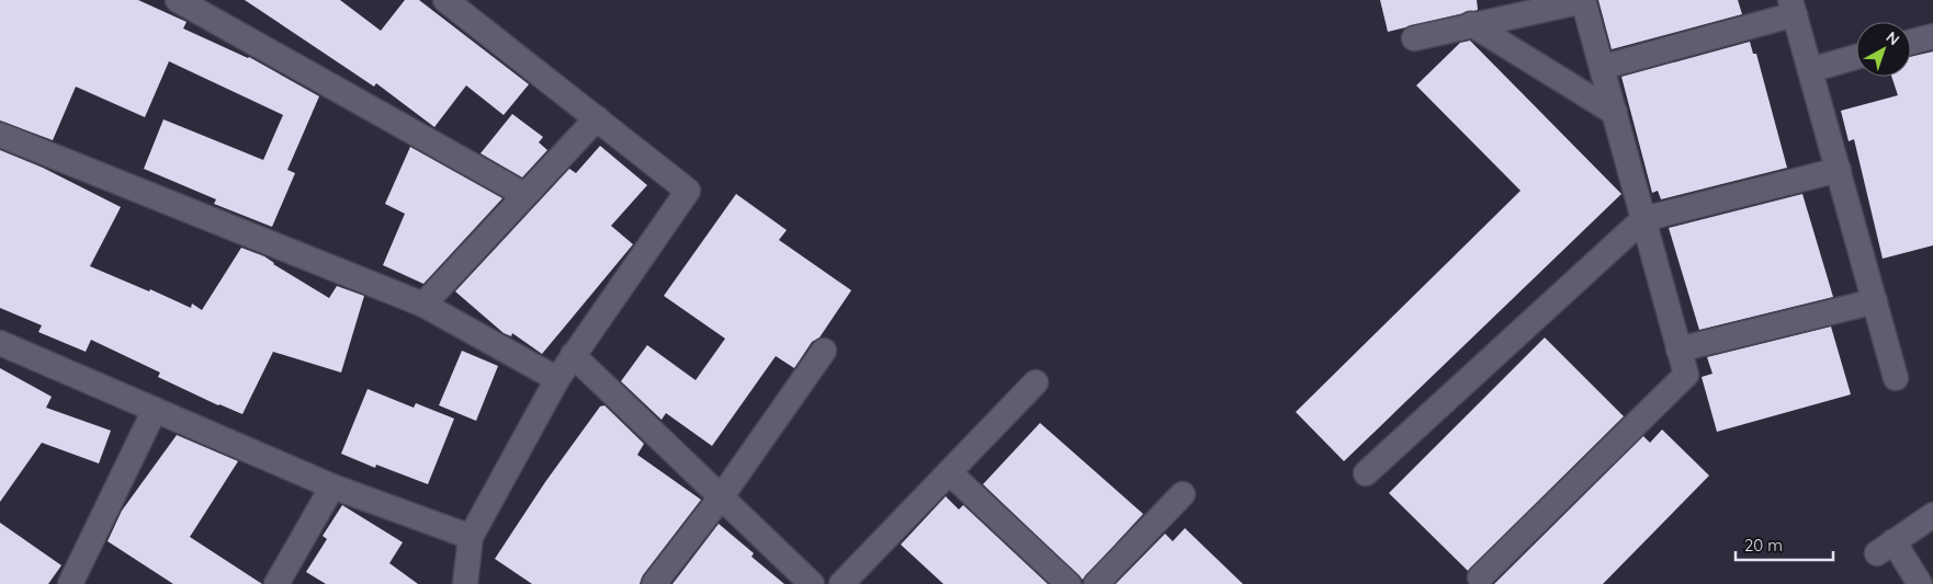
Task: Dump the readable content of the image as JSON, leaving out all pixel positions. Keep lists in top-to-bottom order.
{
  "scale_bar": "20 m",
  "north": "top right"
}
